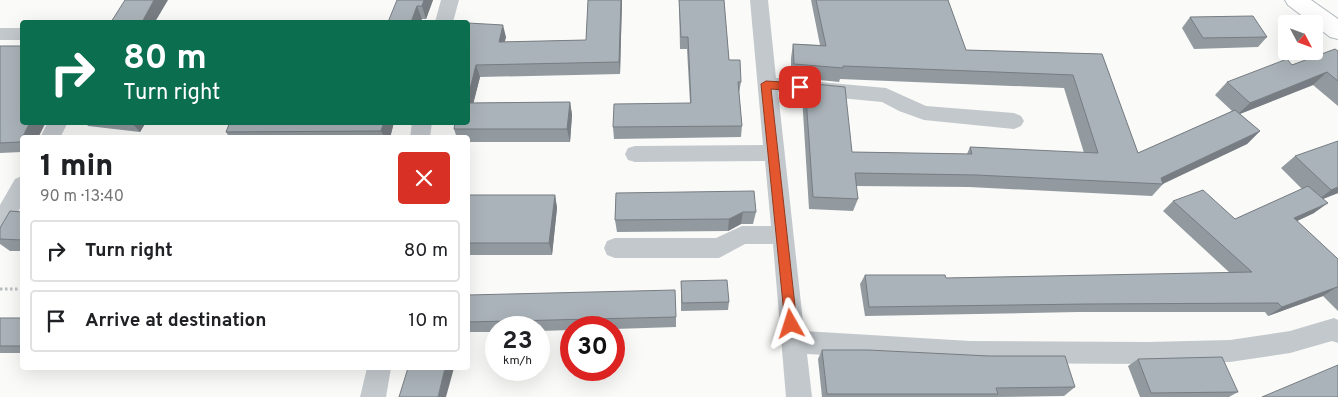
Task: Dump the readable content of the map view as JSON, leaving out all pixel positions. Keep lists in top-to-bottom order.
{
  "north": "bottom right",
  "page": {
    "turn": ["80 m", "Turn right"],
    "heading": ["1 min", "90 m · 13:40"],
    "list": [
      {
        "name": "Turn right",
        "value": "80 m"
      },
      {
        "name": "Arrive at destination",
        "value": "10 m"
      }
    ],
    "speed": "23 km/h",
    "limit": "30"
  }
}
